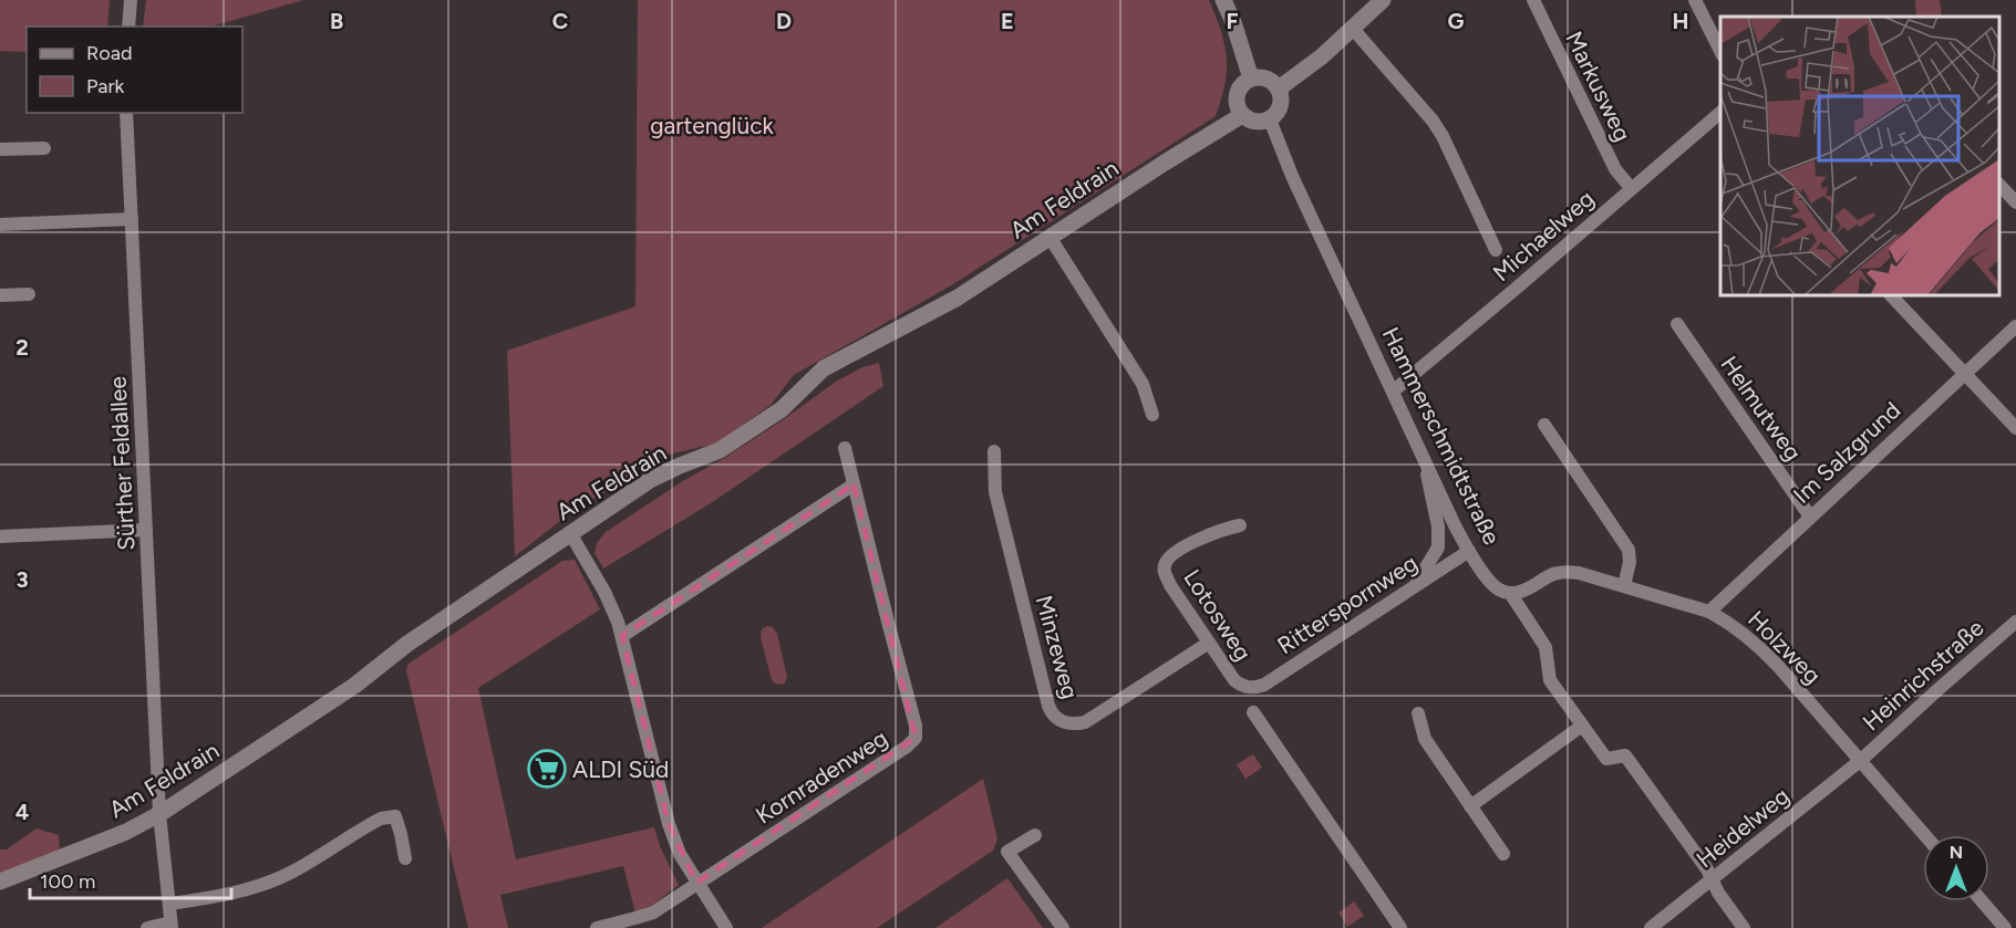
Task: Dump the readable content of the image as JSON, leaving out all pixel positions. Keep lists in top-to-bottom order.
{
  "streets": {
    "street": [
      "Markusweg",
      "Am Feldrain",
      "Michaelweg",
      "Helmutweg",
      "Hammerschmidtstraße",
      "Im Salzgrund",
      "Sürther Feldallee",
      "Ritterspornweg",
      "Lotosweg",
      "Minzeweg",
      "Holzweg",
      "Heinrichstraße",
      "Kornradenweg",
      "Heidelweg"
    ]
  },
  "crossings": [
    ["Markusweg", "Michaelweg"],
    ["Am Feldrain", "Hammerschmidtstraße"],
    ["Am Feldrain", "Sürther Feldallee"],
    ["Michaelweg", "Hammerschmidtstraße"],
    ["Helmutweg", "Im Salzgrund"],
    ["Hammerschmidtstraße", "Ritterspornweg"],
    ["Hammerschmidtstraße", "Holzweg"],
    ["Hammerschmidtstraße", "Heidelweg"],
    ["Im Salzgrund", "Holzweg"],
    ["Ritterspornweg", "Lotosweg"],
    ["Lotosweg", "Minzeweg"],
    ["Holzweg", "Heinrichstraße"],
    ["Holzweg", "Heidelweg"],
    ["Heinrichstraße", "Heidelweg"]
  ],
  "parks": ["gartenglück"],
  "places": {
    "supermarket": ["ALDI Süd"]
  },
  "legend": ["Road", "Park"],
  "scale_bar": "100 m",
  "north": "top",
  "grid": {
    "columns": [
      "B",
      "C",
      "D",
      "E",
      "F",
      "G",
      "H"
    ],
    "rows": ["2", "3", "4"]
  }
}
